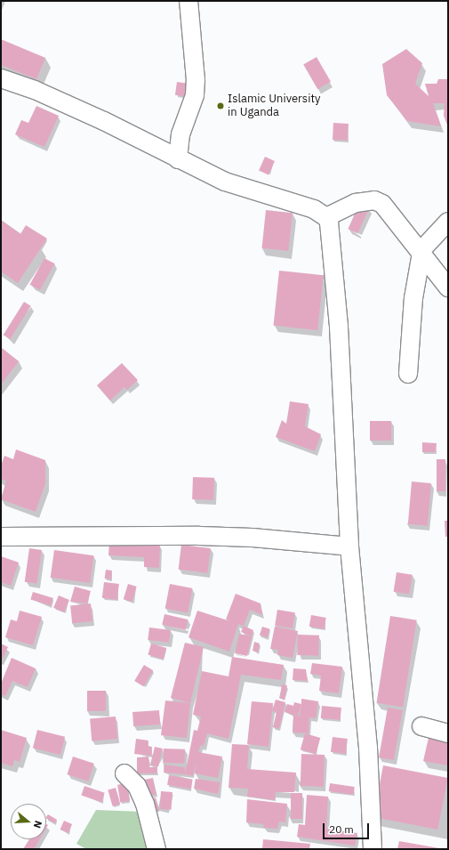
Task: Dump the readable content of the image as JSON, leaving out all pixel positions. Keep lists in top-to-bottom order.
{
  "places": ["Islamic University in Uganda"],
  "scale_bar": "20 m",
  "north": "right"
}
